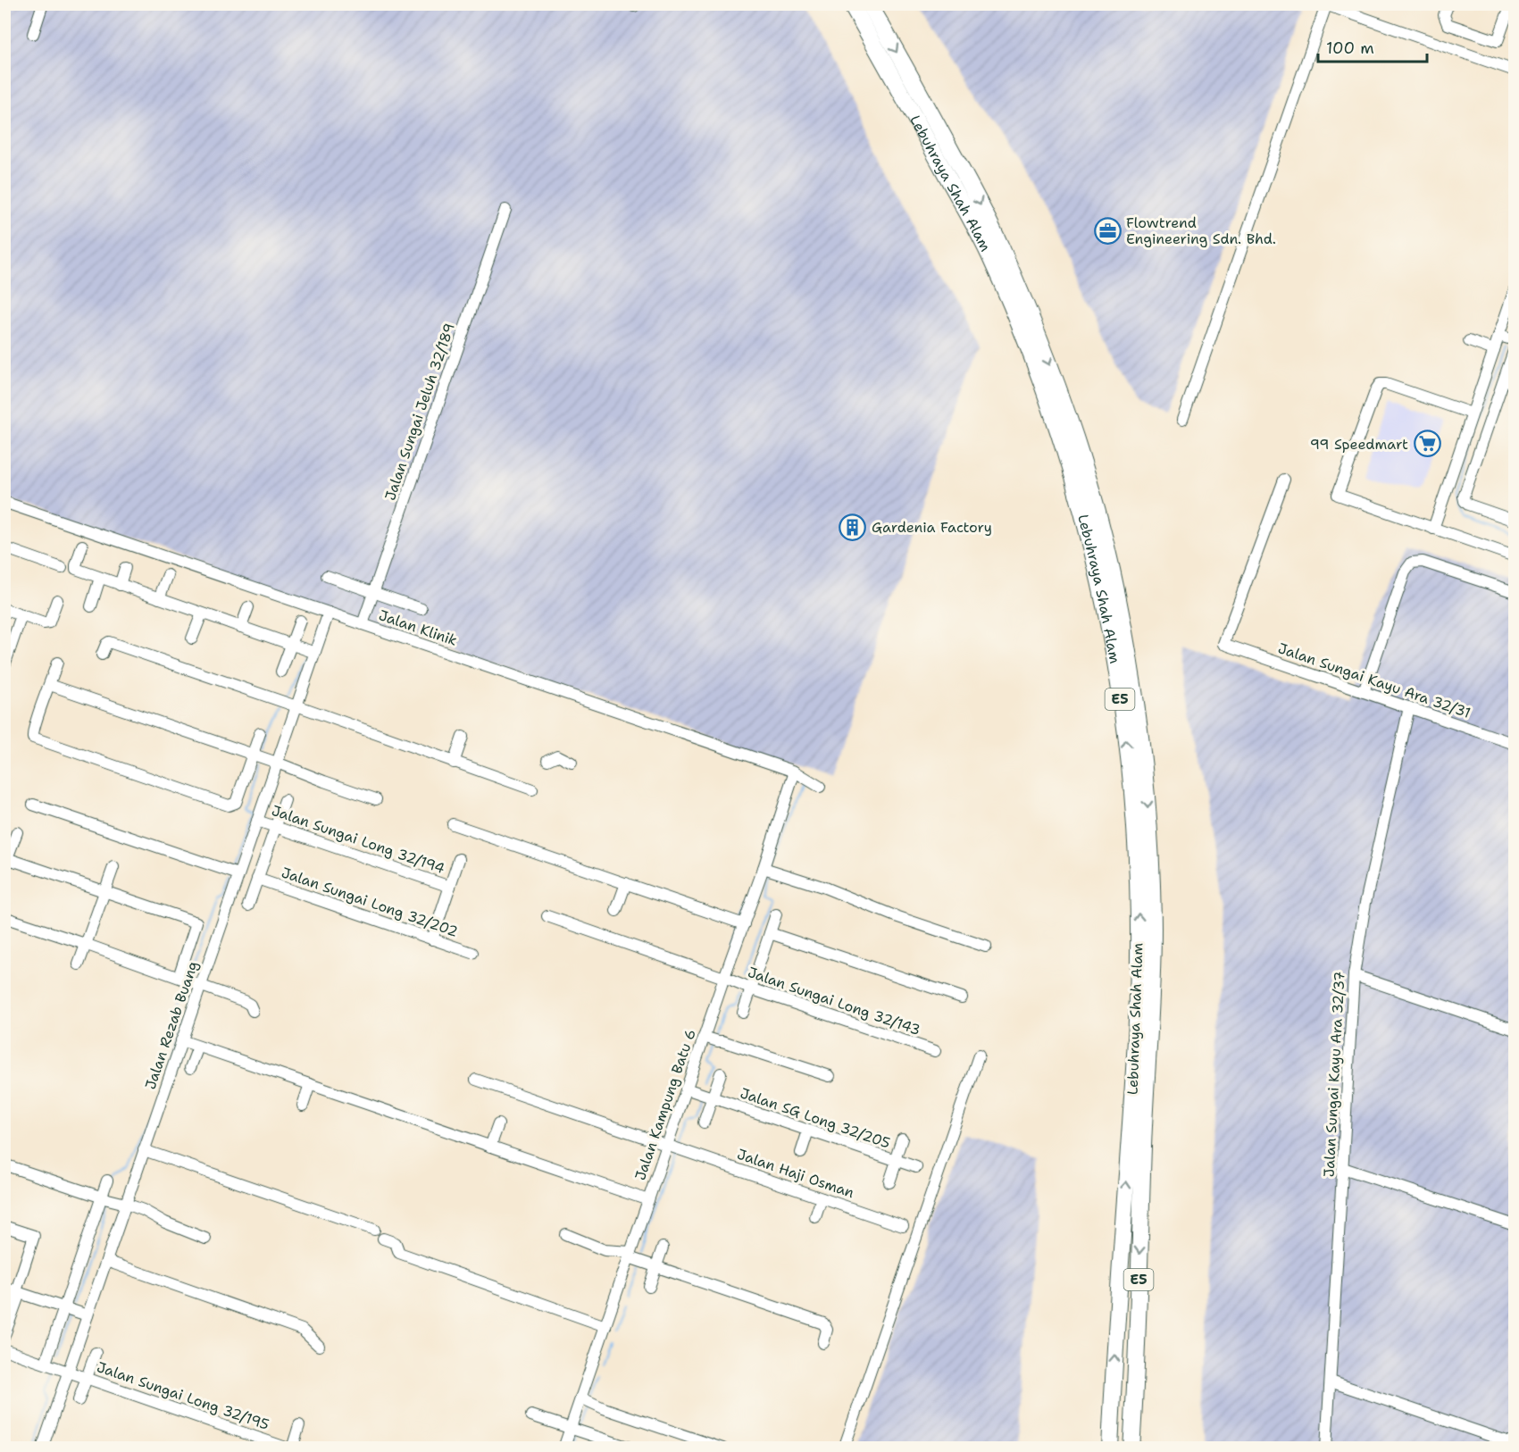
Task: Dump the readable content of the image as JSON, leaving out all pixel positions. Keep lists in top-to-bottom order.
{
  "streets": {
    "highway": ["Lebuhraya Shah Alam", "E5"],
    "street": [
      "Jalan Sungai Jeluh 32/189",
      "Jalan Klinik",
      "Jalan Sungai Kayu Ara 32/31",
      "Jalan Sungai Long 32/194",
      "Jalan Sungai Long 32/202",
      "Jalan Sungai Long 32/143",
      "Jalan Rezab Buang",
      "Jalan Sungai Kayu Ara 32/37",
      "Jalan Kampung Batu 6",
      "Jalan SG Long 32/205",
      "Jalan Haji Osman",
      "Jalan Sungai Long 32/195"
    ]
  },
  "crossings": [
    ["Jalan Sungai Jeluh 32/189", "Jalan Klinik"],
    ["Jalan Klinik", "Jalan Rezab Buang"],
    ["Jalan Klinik", "Jalan Kampung Batu 6"],
    ["Jalan Sungai Kayu Ara 32/31", "Jalan Sungai Kayu Ara 32/37"],
    ["Jalan Sungai Long 32/194", "Jalan Rezab Buang"],
    ["Jalan Sungai Long 32/143", "Jalan Kampung Batu 6"],
    ["Jalan Rezab Buang", "Jalan Sungai Long 32/195"],
    ["Jalan Kampung Batu 6", "Jalan SG Long 32/205"],
    ["Jalan Kampung Batu 6", "Jalan Haji Osman"]
  ],
  "places": {
    "office": ["Flowtrend Engineering Sdn. Bhd."],
    "supermarket": ["99 Speedmart"],
    "building": ["Gardenia Factory"]
  },
  "scale_bar": "100 m"
}
